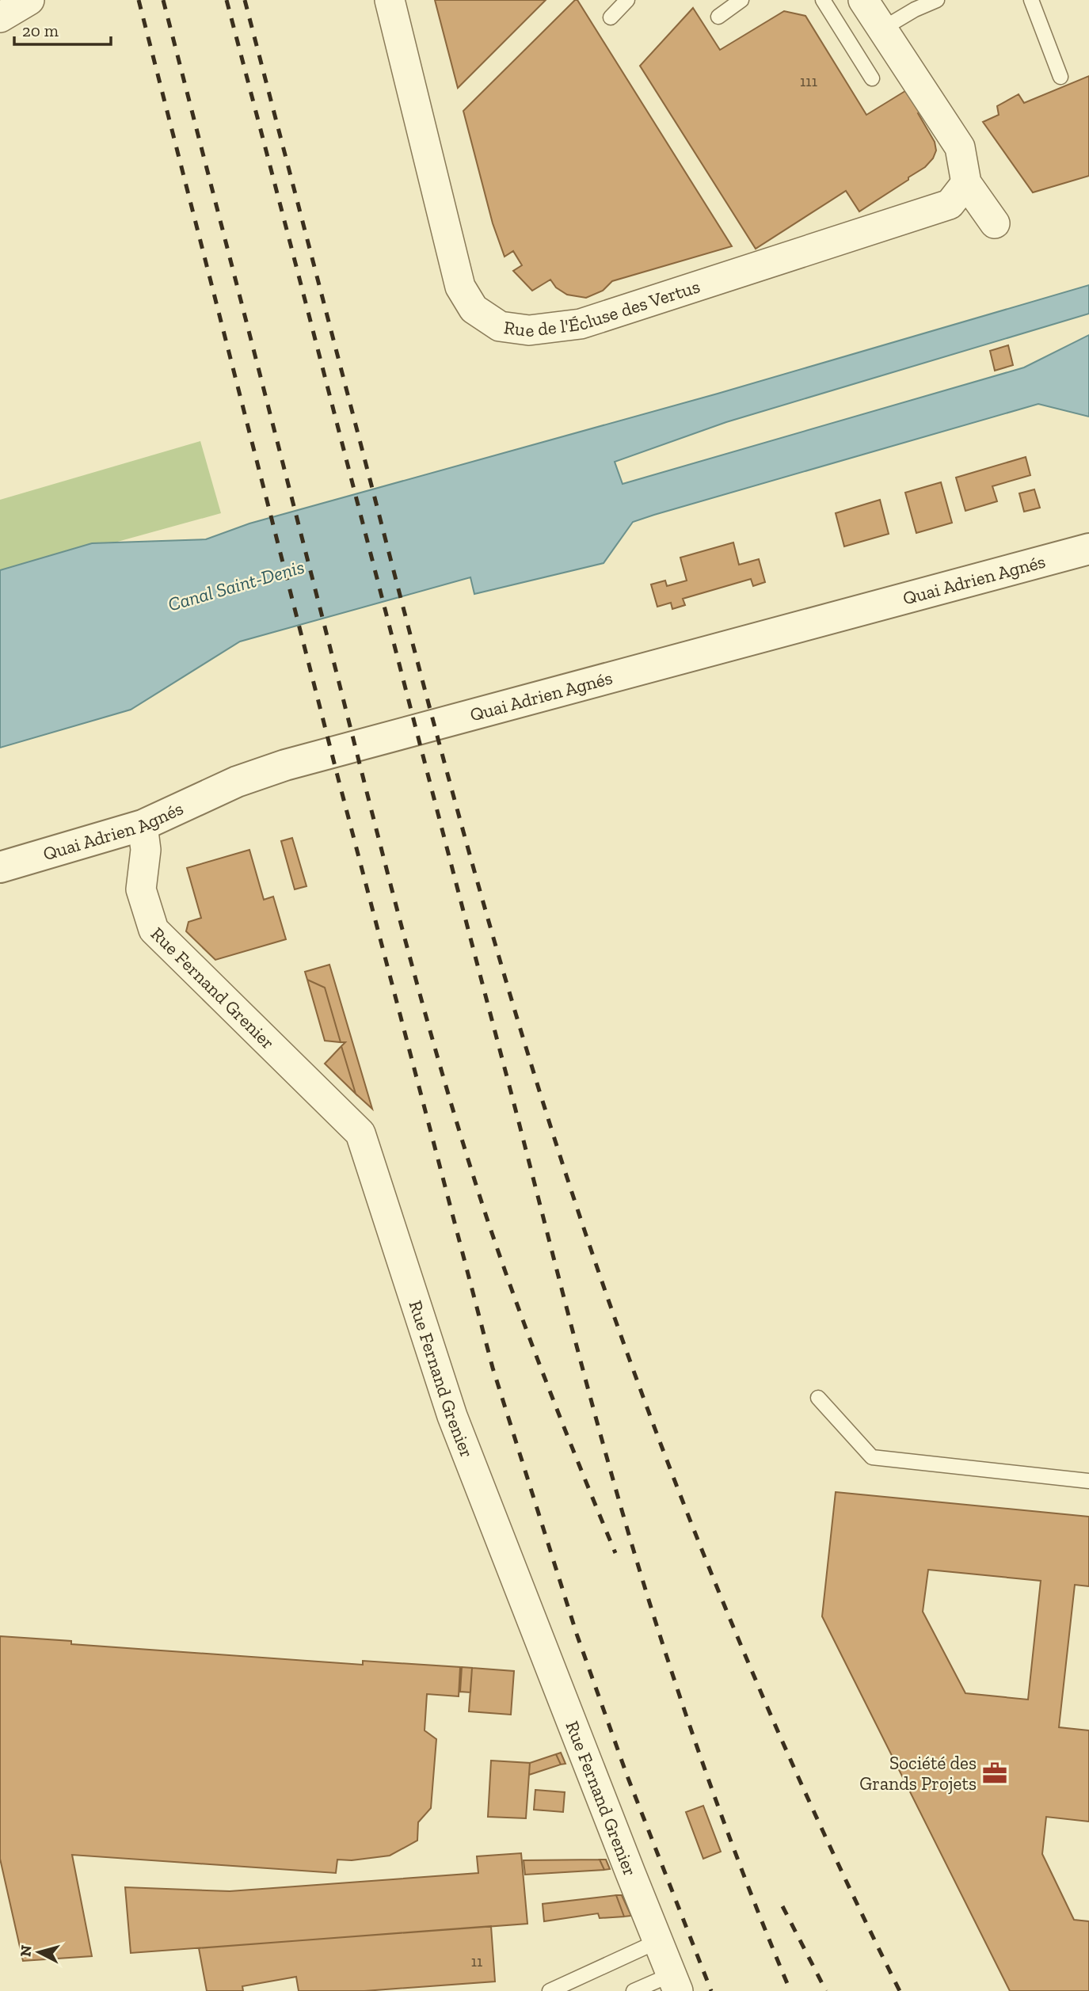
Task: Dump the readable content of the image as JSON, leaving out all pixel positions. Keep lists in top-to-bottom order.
{
  "streets": {
    "street": ["Rue de l'Écluse des Vertus", "Quai Adrien Agnés", "Rue Fernand Grenier"]
  },
  "crossings": [
    ["Quai Adrien Agnés", "Rue Fernand Grenier"]
  ],
  "water": ["Canal Saint-Denis"],
  "places": {
    "office": ["Société des Grands Projets"]
  },
  "house_numbers": ["111", "11"],
  "scale_bar": "20 m",
  "north": "left"
}
